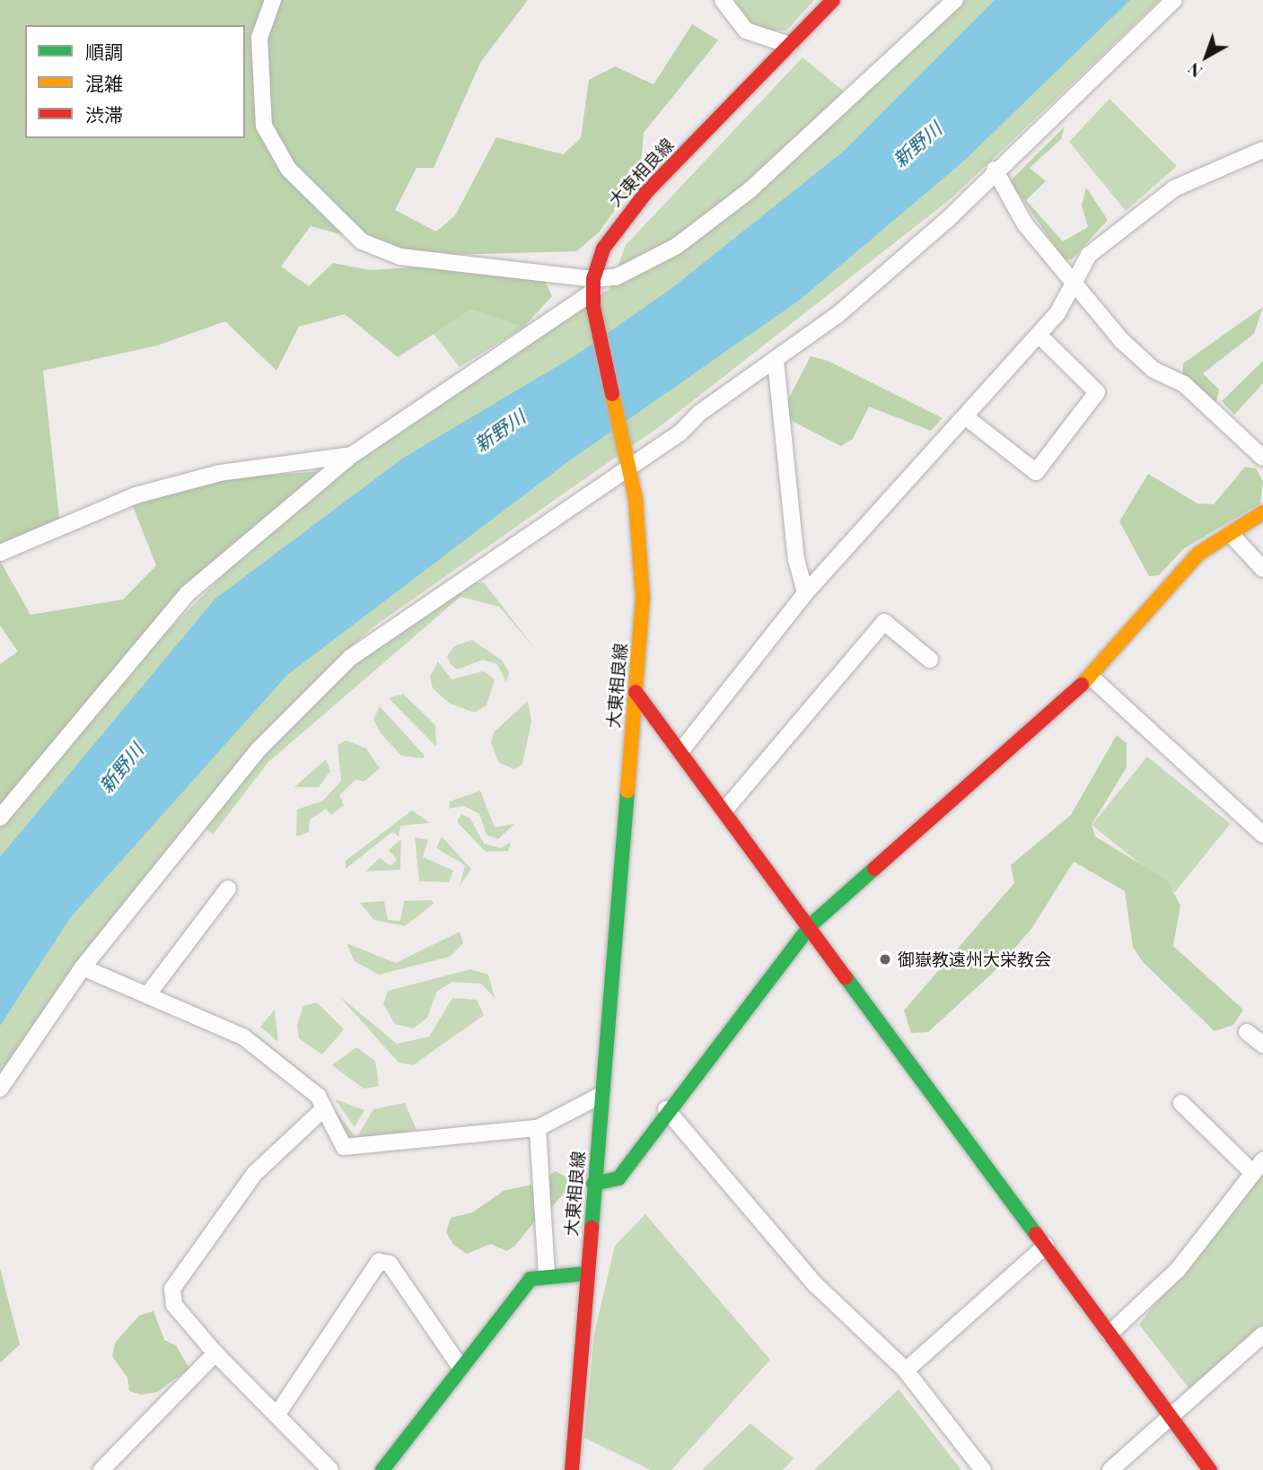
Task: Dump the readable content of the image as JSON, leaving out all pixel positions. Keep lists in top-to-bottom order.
{
  "streets": {
    "street": ["大東相良線"]
  },
  "water": ["新野川"],
  "places": ["御嶽教遠州大栄教会"],
  "legend": ["順調", "混雑", "渋滞"],
  "north": "bottom left"
}
